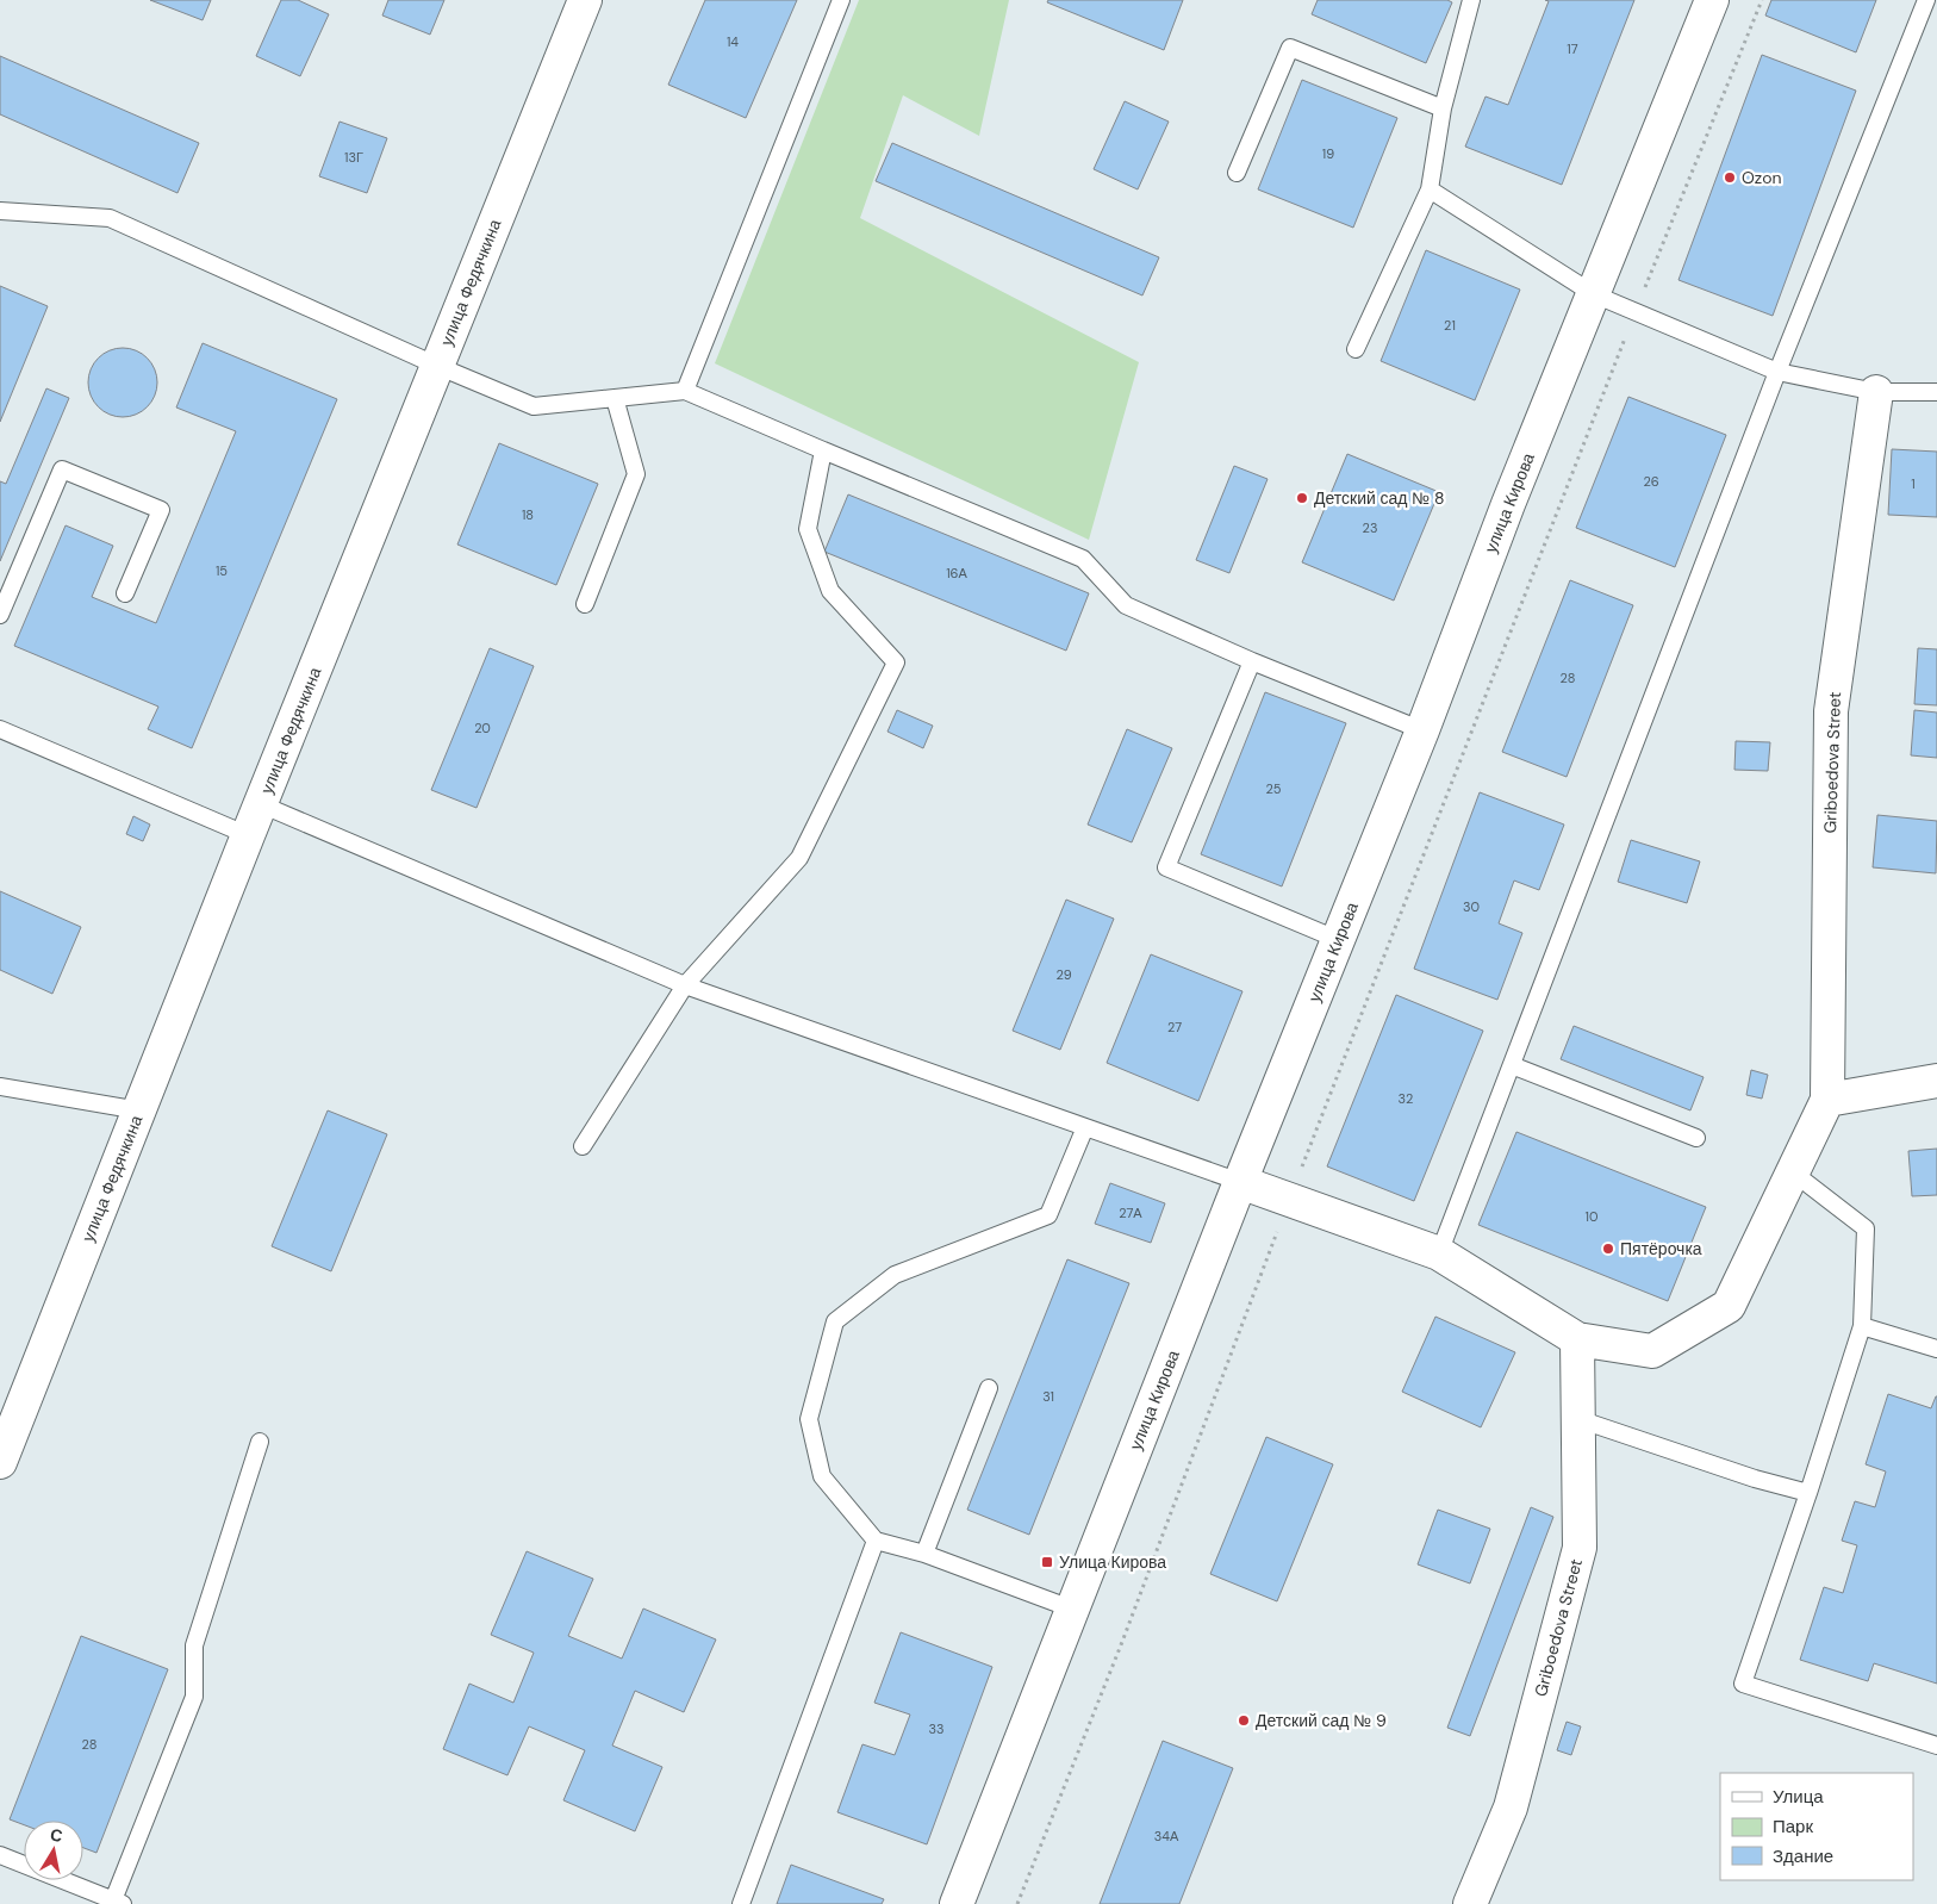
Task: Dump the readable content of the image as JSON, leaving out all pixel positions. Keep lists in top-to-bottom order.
{
  "streets": {
    "street": ["улица Федячкина", "улица Кирова", "Griboedova Street"]
  },
  "places": {
    "other": [
      "Ozon",
      "Детский сад № 8",
      "Пятёрочка",
      "Детский сад № 9"
    ],
    "transit": ["Улица Кирова"]
  },
  "house_numbers": [
    "14",
    "17",
    "19",
    "13Г",
    "21",
    "26",
    "1",
    "18",
    "23",
    "15",
    "16А",
    "28",
    "20",
    "25",
    "30",
    "29",
    "27",
    "32",
    "27А",
    "10",
    "31",
    "33",
    "28",
    "34А"
  ],
  "legend": ["Улица", "Парк", "Здание"],
  "north": "top"
}
